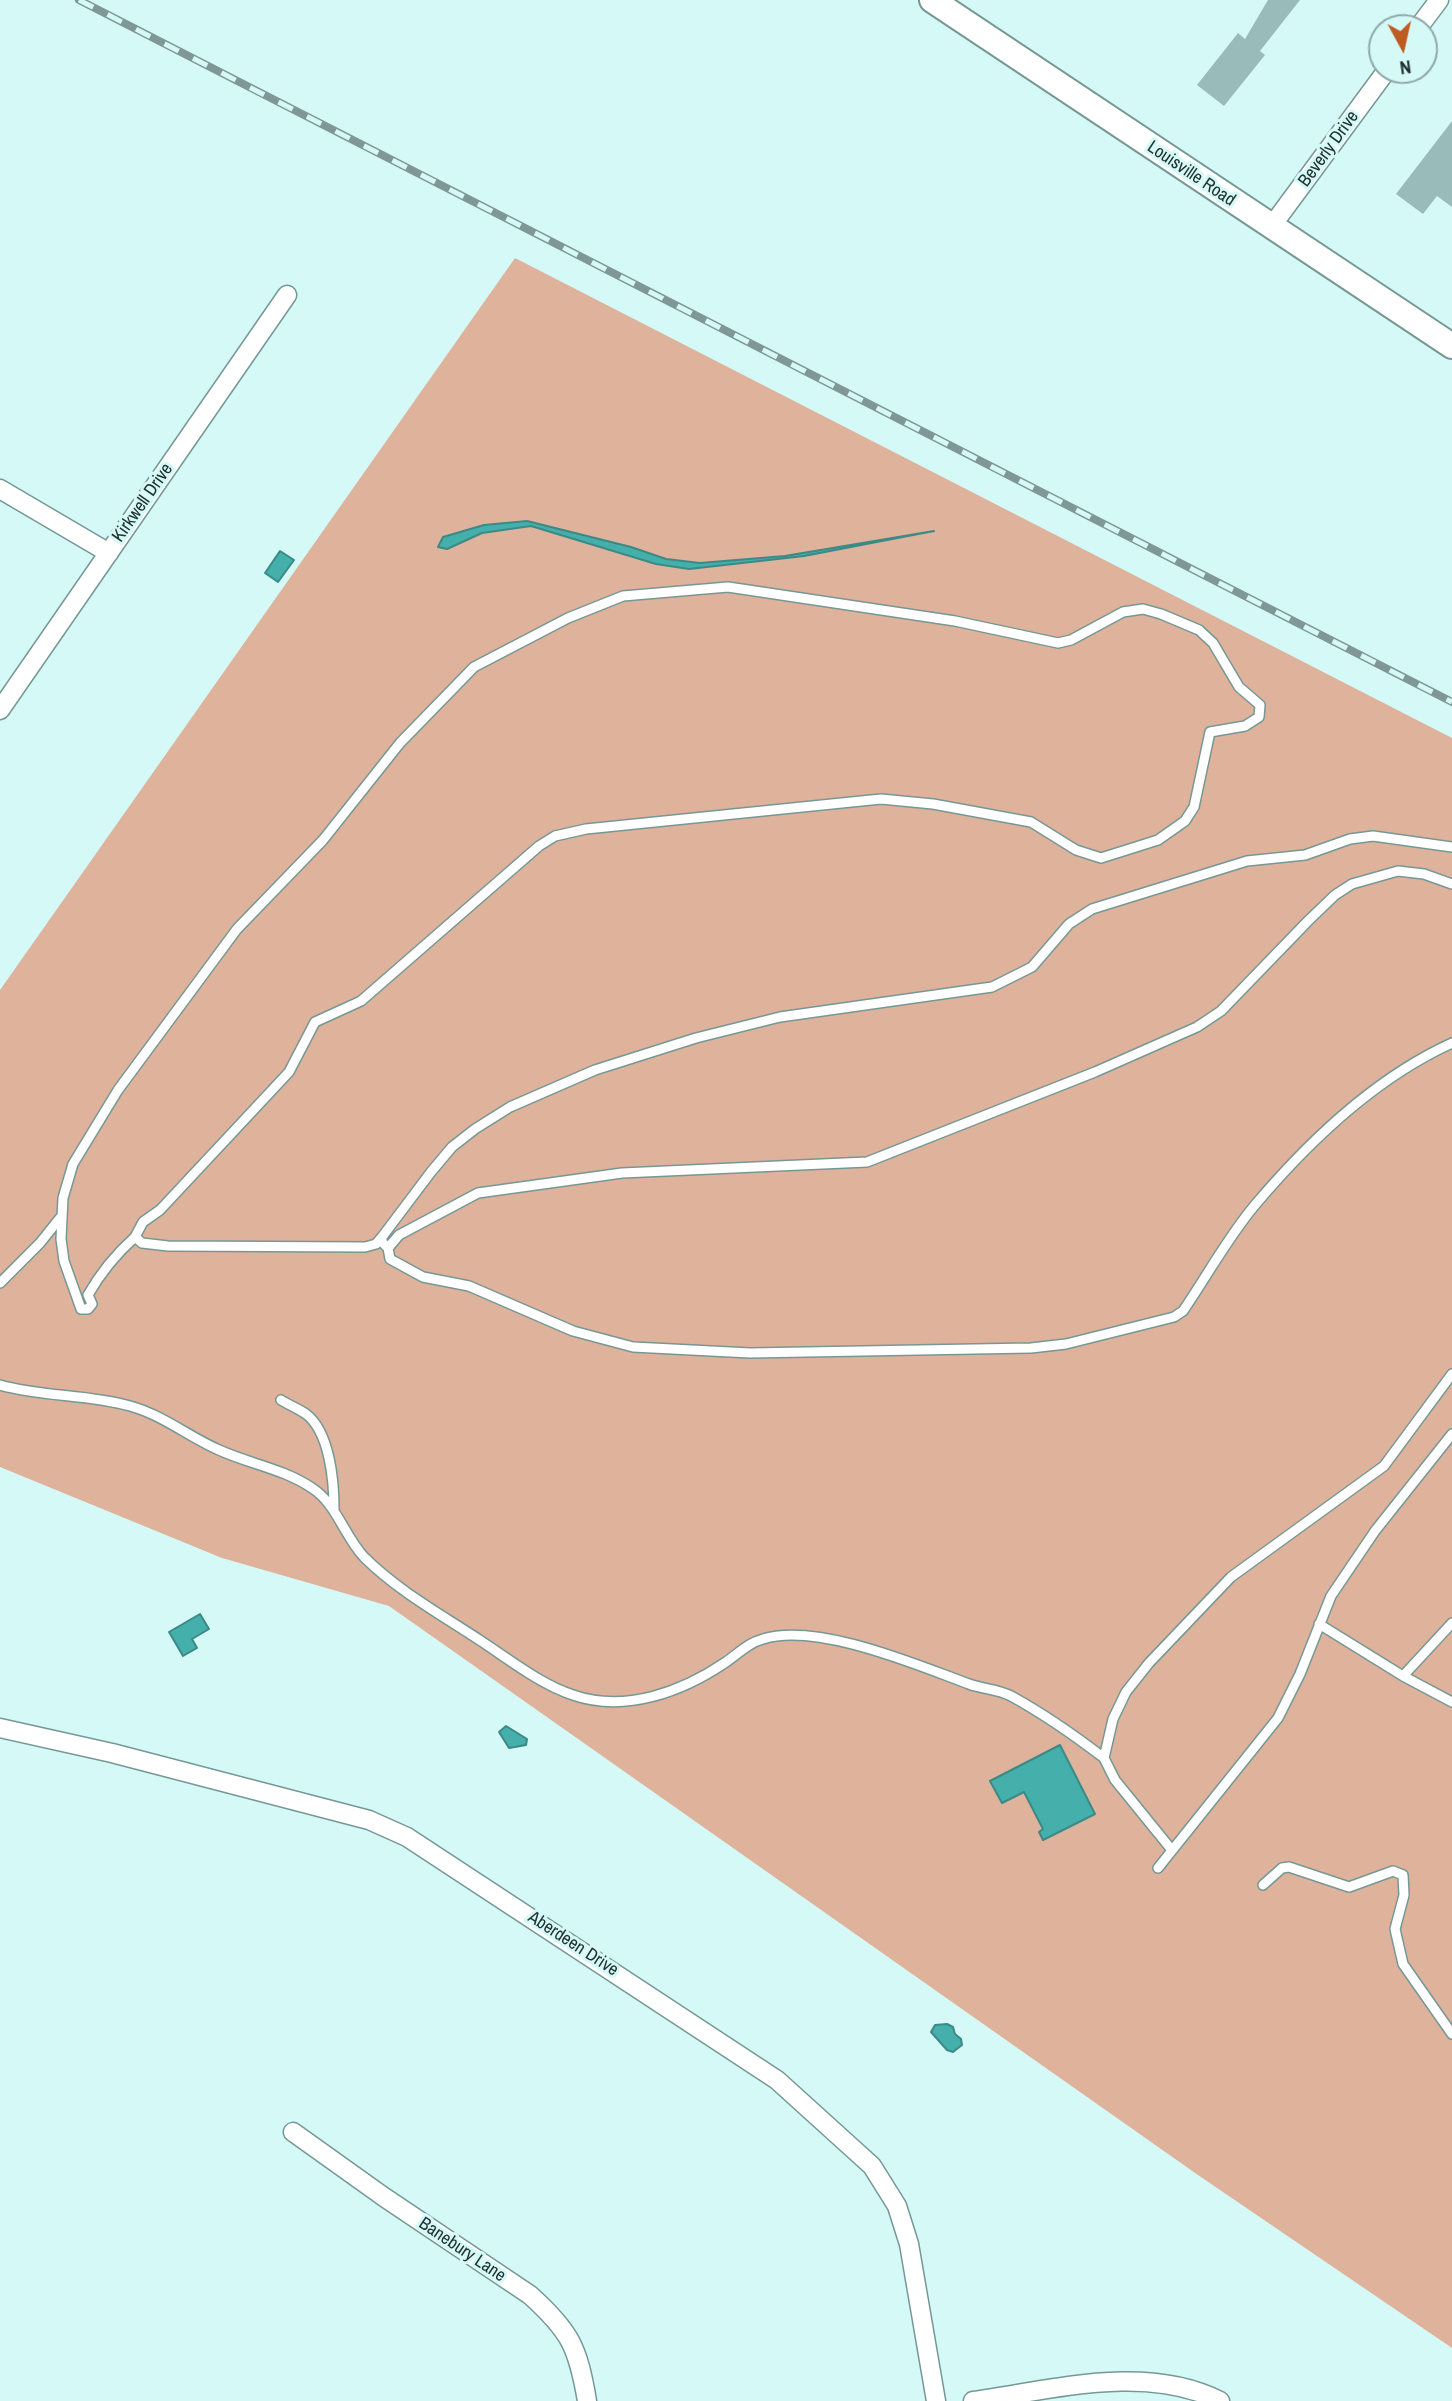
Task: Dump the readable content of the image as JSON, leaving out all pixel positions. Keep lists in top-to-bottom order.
{
  "streets": {
    "main road": ["Louisville Road"],
    "street": [
      "Beverly Drive",
      "Kirkwell Drive",
      "Aberdeen Drive",
      "Banebury Lane"
    ]
  },
  "crossings": [
    ["Beverly Drive", "Louisville Road"]
  ],
  "north": "bottom"
}
